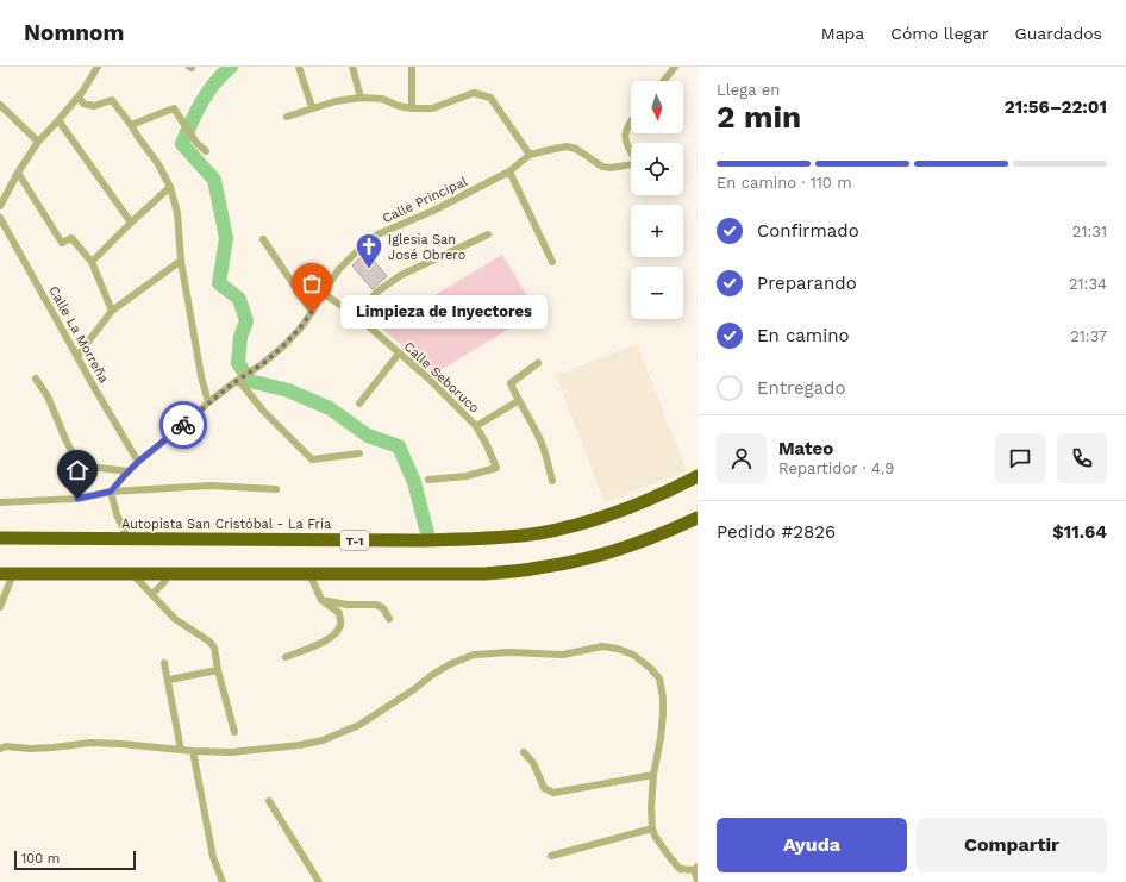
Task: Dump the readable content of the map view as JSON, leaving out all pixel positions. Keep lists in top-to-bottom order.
{
  "streets": {
    "highway": ["Autopista San Cristóbal - La Fría", "T-1"],
    "street": ["Calle Principal", "Calle La Morreña", "Calle Seboruco"]
  },
  "crossings": [
    ["Calle Principal", "Calle La Morreña"],
    ["Calle Principal", "Calle Seboruco"]
  ],
  "places": {
    "church": ["Iglesia San José Obrero"],
    "other": ["Limpieza de Inyectores"]
  },
  "scale_bar": "100 m",
  "north": "bottom",
  "page": {
    "header": "Nomnom",
    "nav": ["Mapa", "Cómo llegar", "Guardados"],
    "heading": ["2 min", "Llega en", "21:56–22:01"],
    "panel": [
      "Mateo",
      "Repartidor · 4.9",
      "Pedido #2826",
      "$11.64"
    ],
    "map_buttons": ["+", "−"],
    "bar": "En camino · 110 m",
    "list": [
      ["Confirmado", "21:31"],
      ["Preparando", "21:34"],
      ["En camino", "21:37"],
      "Entregado"
    ],
    "bubble": "Limpieza de Inyectores",
    "buttons": ["Ayuda", "Compartir"],
    "scale": "100 m"
  }
}
